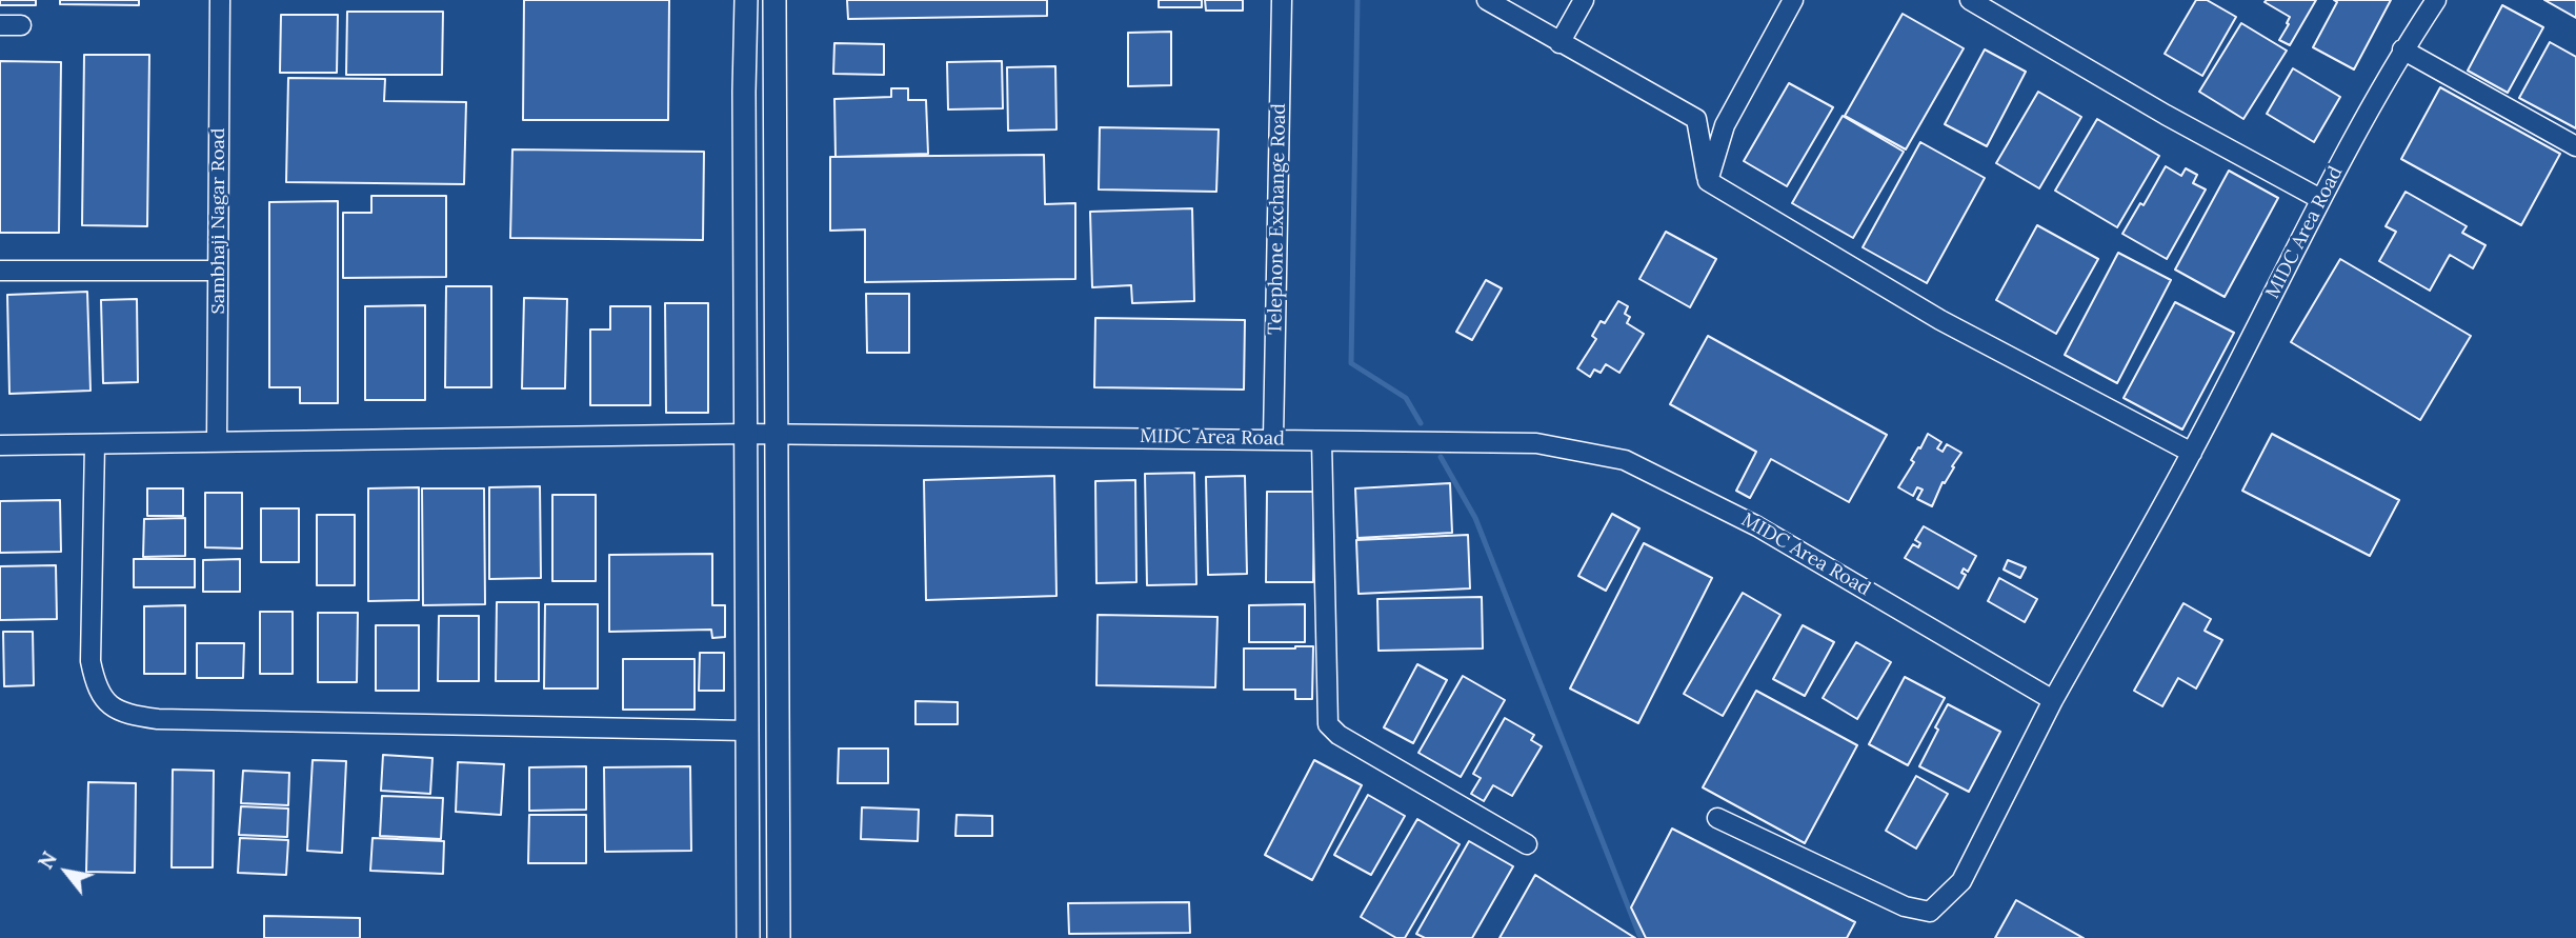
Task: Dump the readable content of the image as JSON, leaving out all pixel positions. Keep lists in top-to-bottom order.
{
  "streets": {
    "street": ["Telephone Exchange Road", "Sambhaji Nagar Road", "MIDC Area Road"]
  },
  "crossings": [
    ["Telephone Exchange Road", "MIDC Area Road"],
    ["Sambhaji Nagar Road", "MIDC Area Road"]
  ],
  "north": "top left"
}
